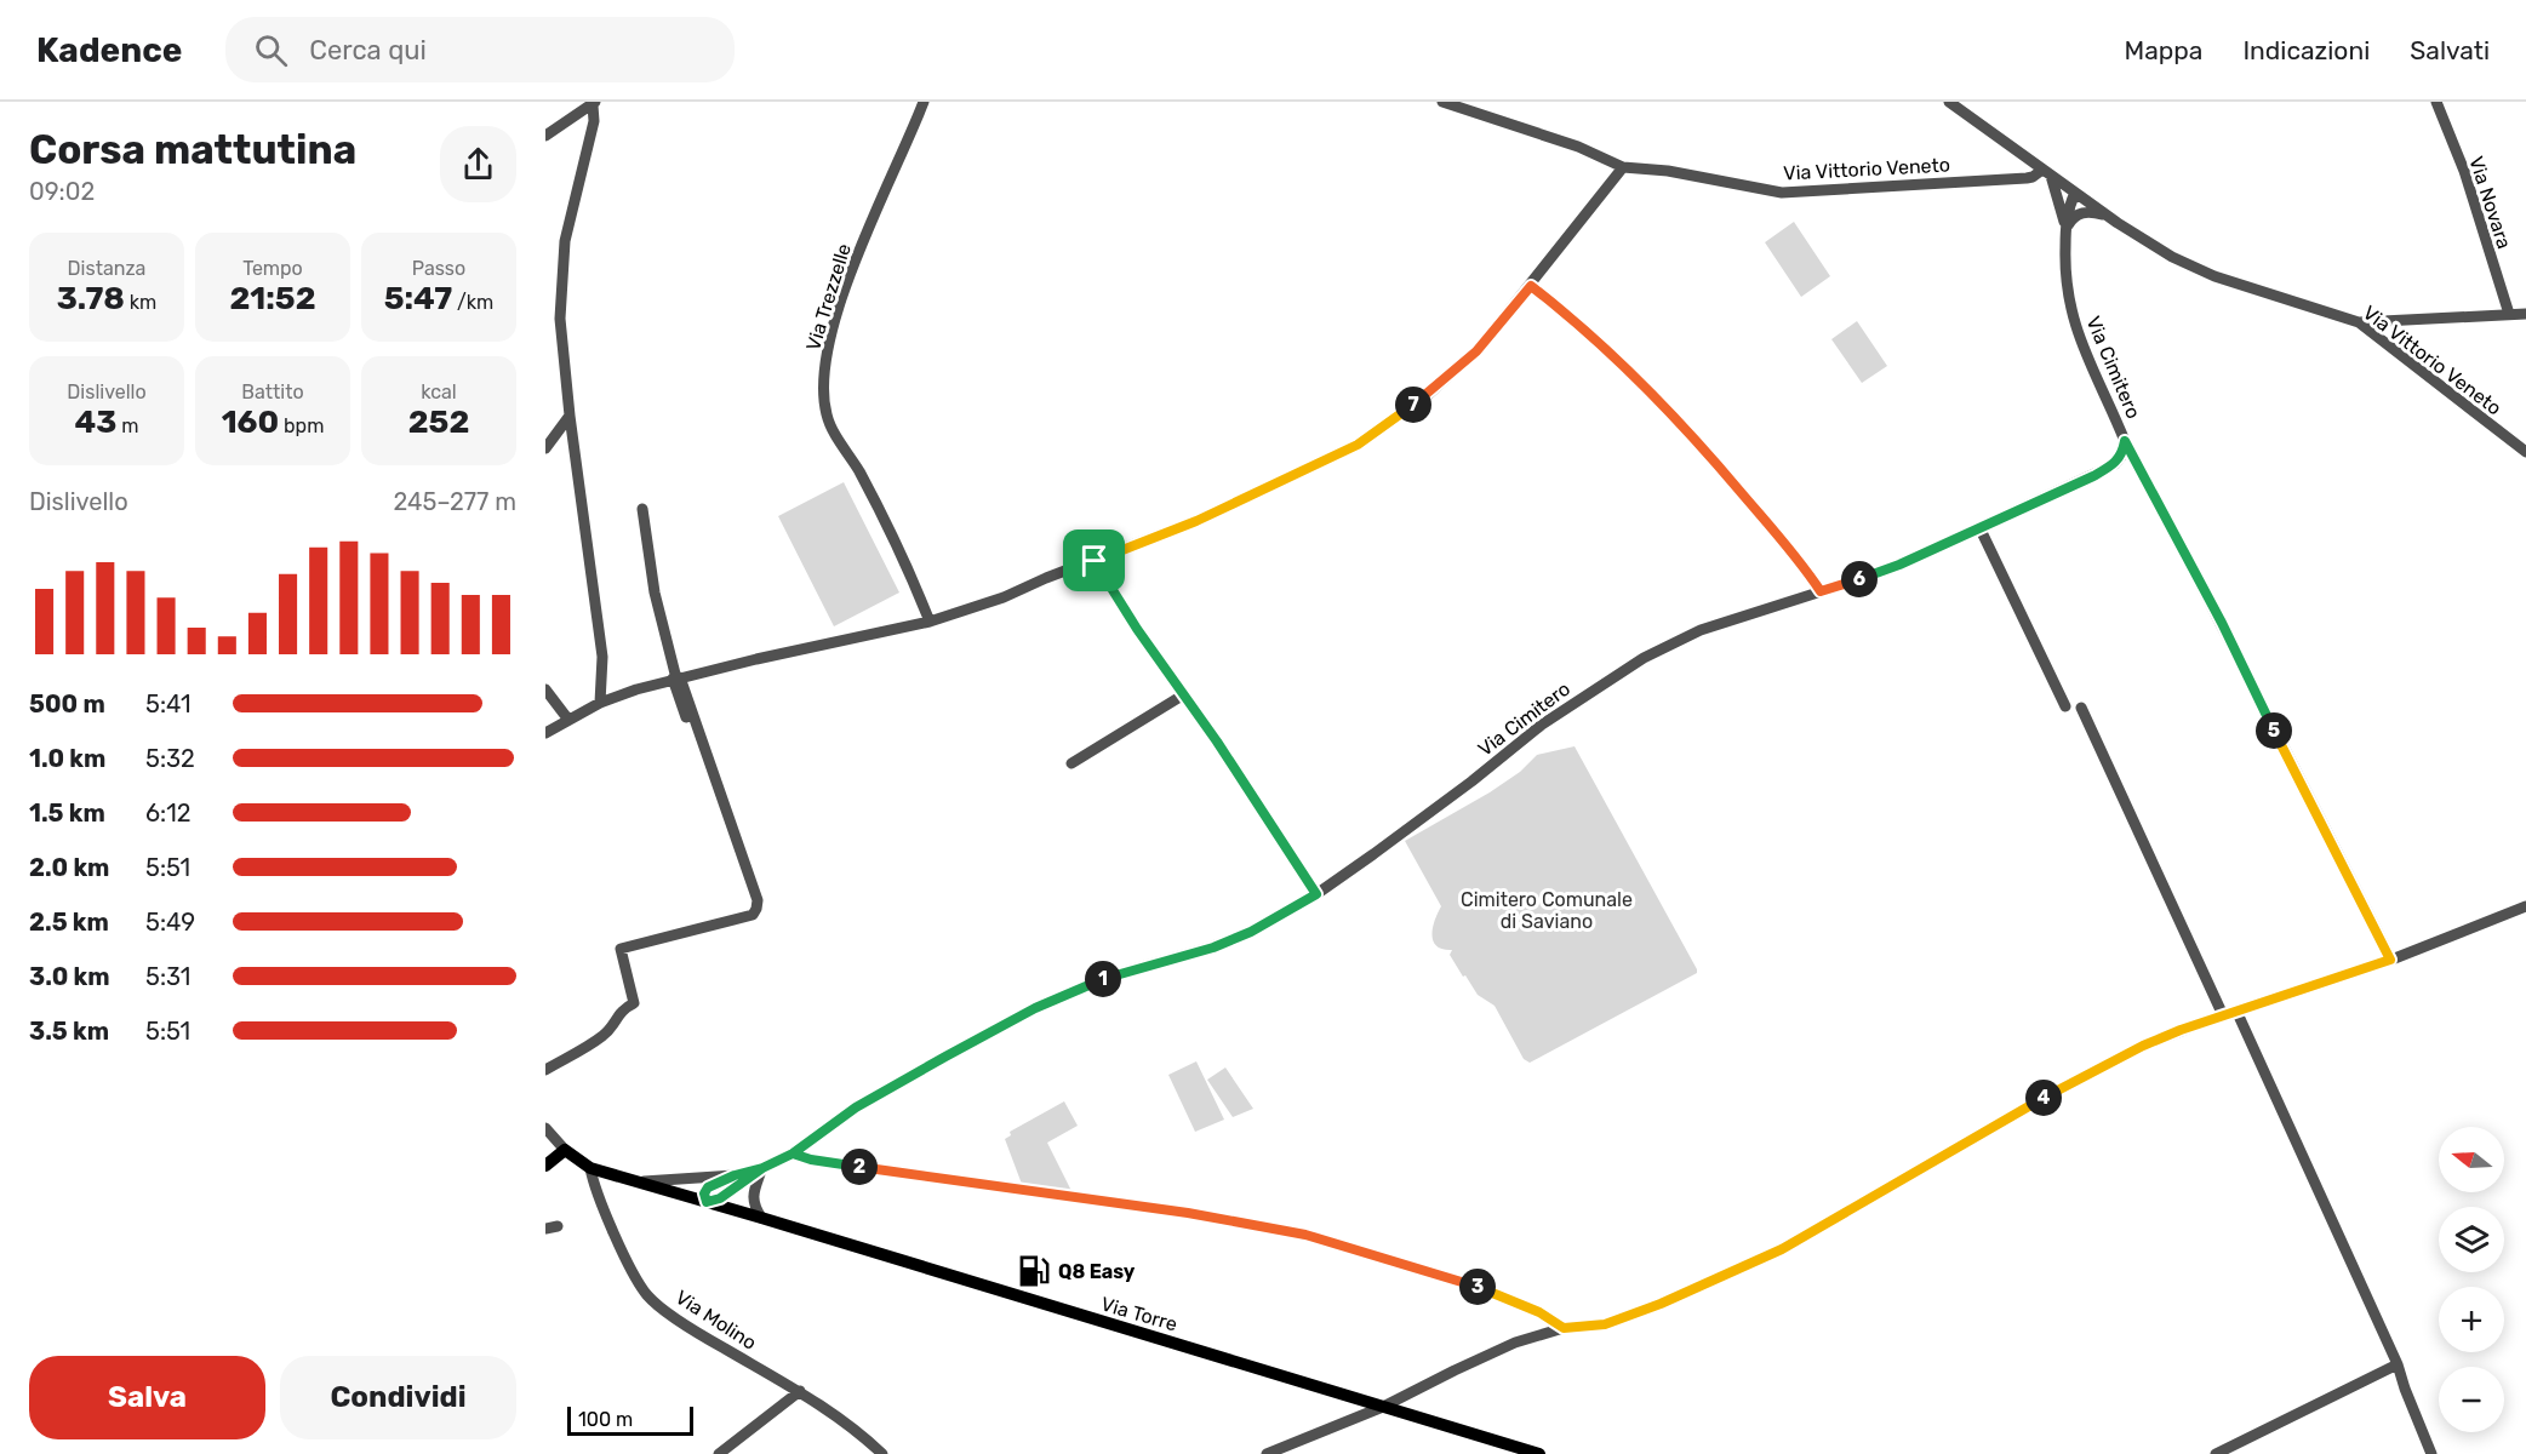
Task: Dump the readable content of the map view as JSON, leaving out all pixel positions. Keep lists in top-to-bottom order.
{
  "streets": {
    "main road": ["Via Torre"],
    "street": [
      "Via Vittorio Veneto",
      "Via Novara",
      "Via Trezzelle",
      "Via Cimitero",
      "Via Molino"
    ]
  },
  "crossings": [
    ["Via Vittorio Veneto", "Via Cimitero"],
    ["Via Cimitero", "Via Torre"],
    ["Via Torre", "Via Molino"]
  ],
  "parks": ["Cimitero Comunale di Saviano"],
  "places": {
    "fuel station": ["Q8 Easy"]
  },
  "scale_bar": "100 m",
  "north": "left",
  "page": {
    "header": "Kadence",
    "search": "Cerca qui",
    "nav": ["Mappa", "Indicazioni", "Salvati"],
    "heading": ["Corsa mattutina", "09:02"],
    "stats": [
      ["Distanza", "3.78 km"],
      ["Tempo", "21:52"],
      ["Passo", "5:47 /km"],
      ["Dislivello", "43 m"],
      ["Battito", "160 bpm"],
      ["kcal", "252"]
    ],
    "pins": [
      "7",
      "6",
      "5",
      "1",
      "4",
      "2",
      "3"
    ],
    "chart": ["Dislivello", "245–277 m"],
    "list": [
      {
        "name": "500 m",
        "note": "5:41"
      },
      {
        "name": "1.0 km",
        "note": "5:32"
      },
      {
        "name": "1.5 km",
        "note": "6:12"
      },
      {
        "name": "2.0 km",
        "note": "5:51"
      },
      {
        "name": "2.5 km",
        "note": "5:49"
      },
      {
        "name": "3.0 km",
        "note": "5:31"
      },
      {
        "name": "3.5 km",
        "note": "5:51"
      }
    ],
    "map_buttons": ["+", "−"],
    "buttons": ["Salva", "Condividi"],
    "scale": "100 m"
  }
}
